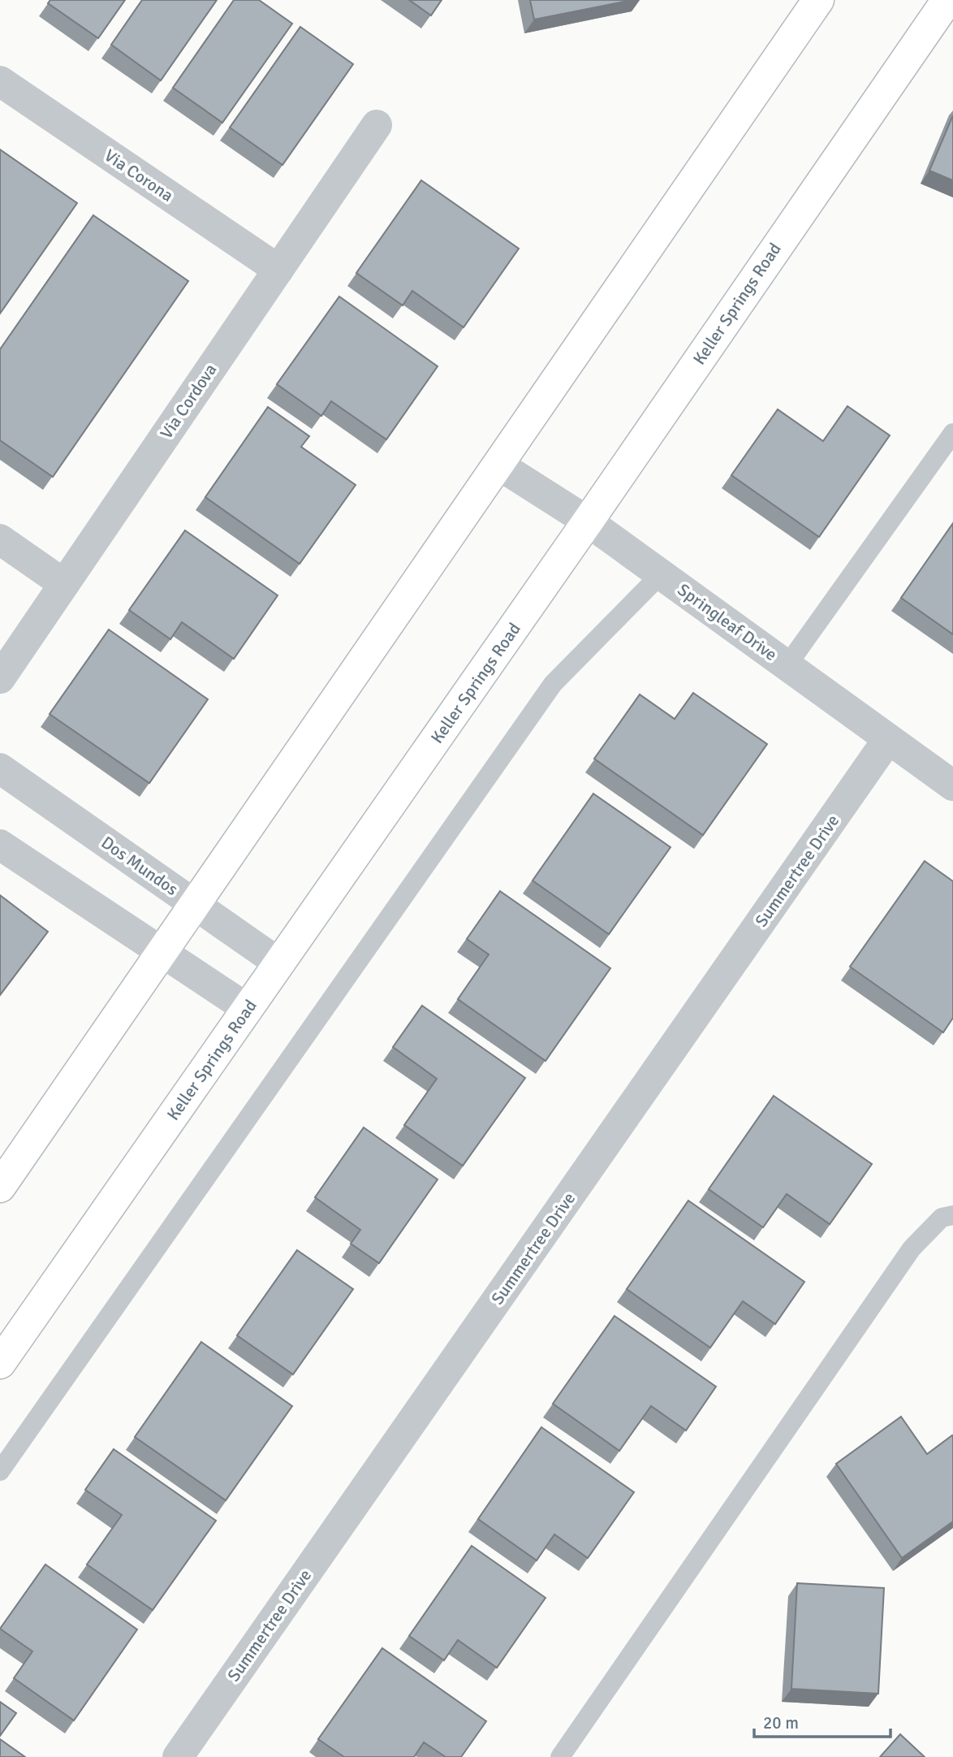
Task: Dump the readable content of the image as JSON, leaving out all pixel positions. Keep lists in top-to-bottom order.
{
  "streets": {
    "main road": ["Keller Springs Road"],
    "street": [
      "Via Corona",
      "Via Cordova",
      "Springleaf Drive",
      "Dos Mundos",
      "Summertree Drive"
    ]
  },
  "crossings": [
    ["Via Corona", "Via Cordova"],
    ["Keller Springs Road", "Springleaf Drive"],
    ["Keller Springs Road", "Dos Mundos"],
    ["Springleaf Drive", "Summertree Drive"]
  ],
  "scale_bar": "20 m"
}
